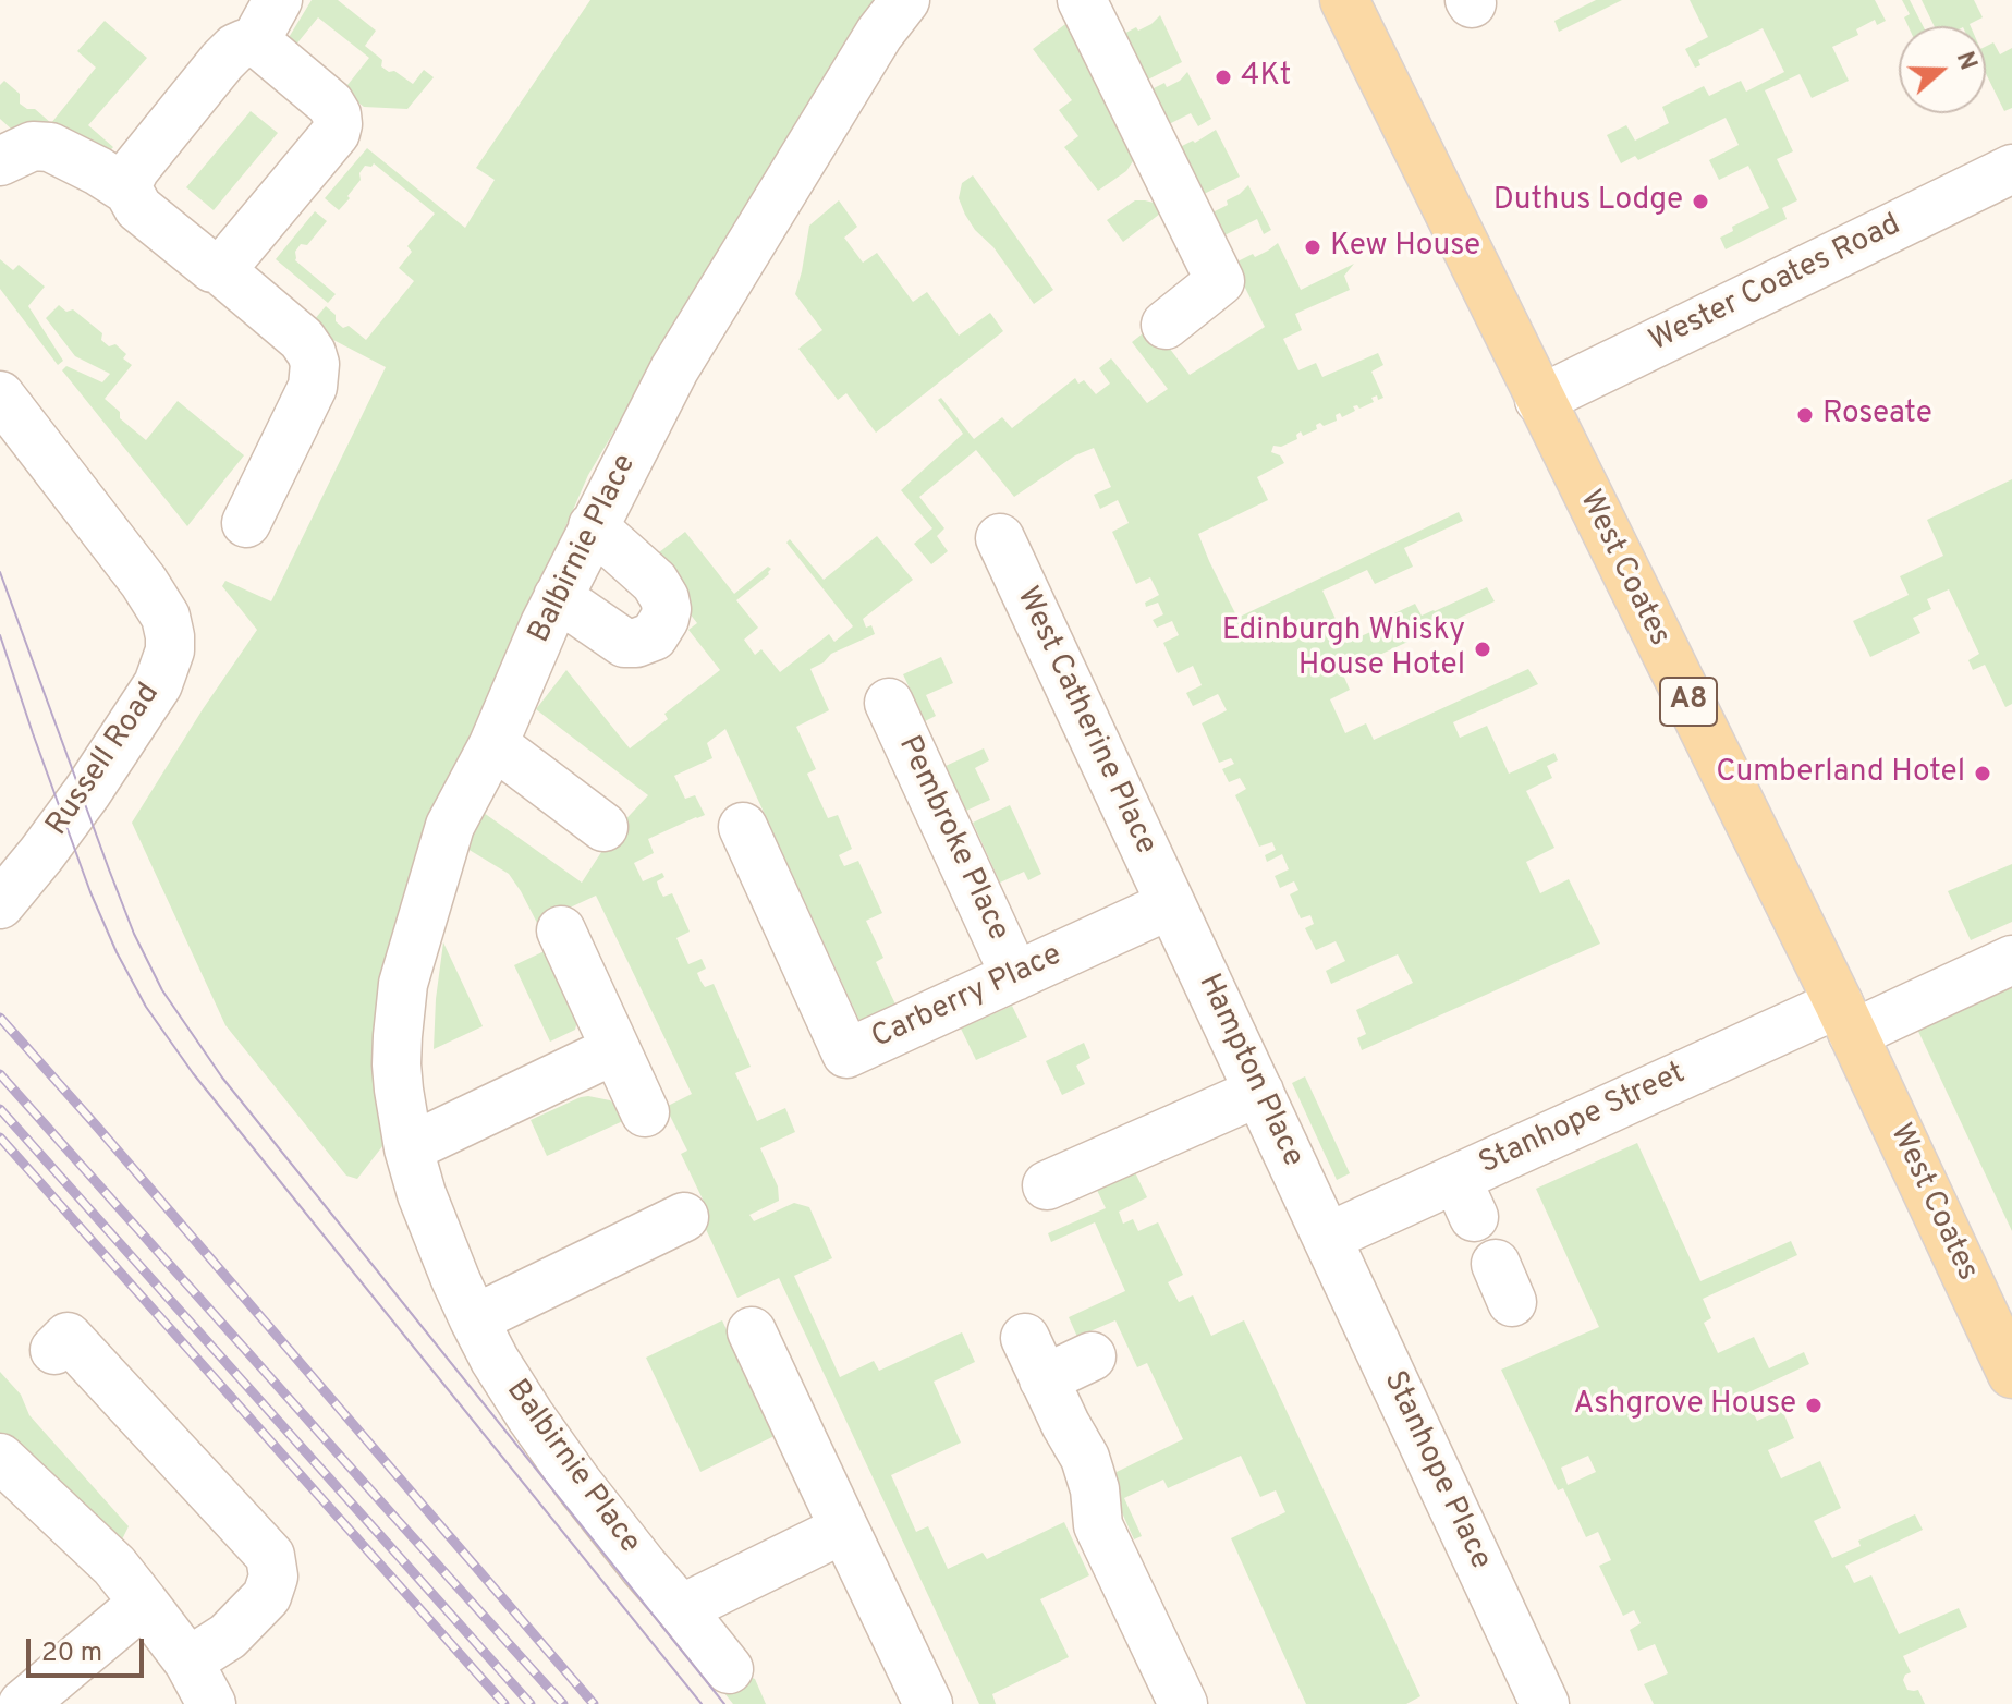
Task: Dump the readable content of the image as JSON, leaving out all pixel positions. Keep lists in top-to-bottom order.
{
  "streets": {
    "main road": ["West Coates", "A8"],
    "street": [
      "Wester Coates Road",
      "Balbirnie Place",
      "West Catherine Place",
      "Russell Road",
      "Pembroke Place",
      "Carberry Place",
      "Hampton Place",
      "Stanhope Street",
      "Stanhope Place"
    ]
  },
  "crossings": [
    ["Wester Coates Road", "West Coates"],
    ["West Coates", "Stanhope Street"],
    ["West Catherine Place", "Carberry Place"],
    ["West Catherine Place", "Hampton Place"],
    ["Pembroke Place", "Carberry Place"],
    ["Carberry Place", "Hampton Place"],
    ["Hampton Place", "Stanhope Street"],
    ["Hampton Place", "Stanhope Place"],
    ["Stanhope Street", "Stanhope Place"]
  ],
  "places": [
    "4Kt",
    "Duthus Lodge",
    "Kew House",
    "Roseate",
    "Edinburgh Whisky House Hotel",
    "Cumberland Hotel",
    "Ashgrove House"
  ],
  "scale_bar": "20 m",
  "north": "right"
}
